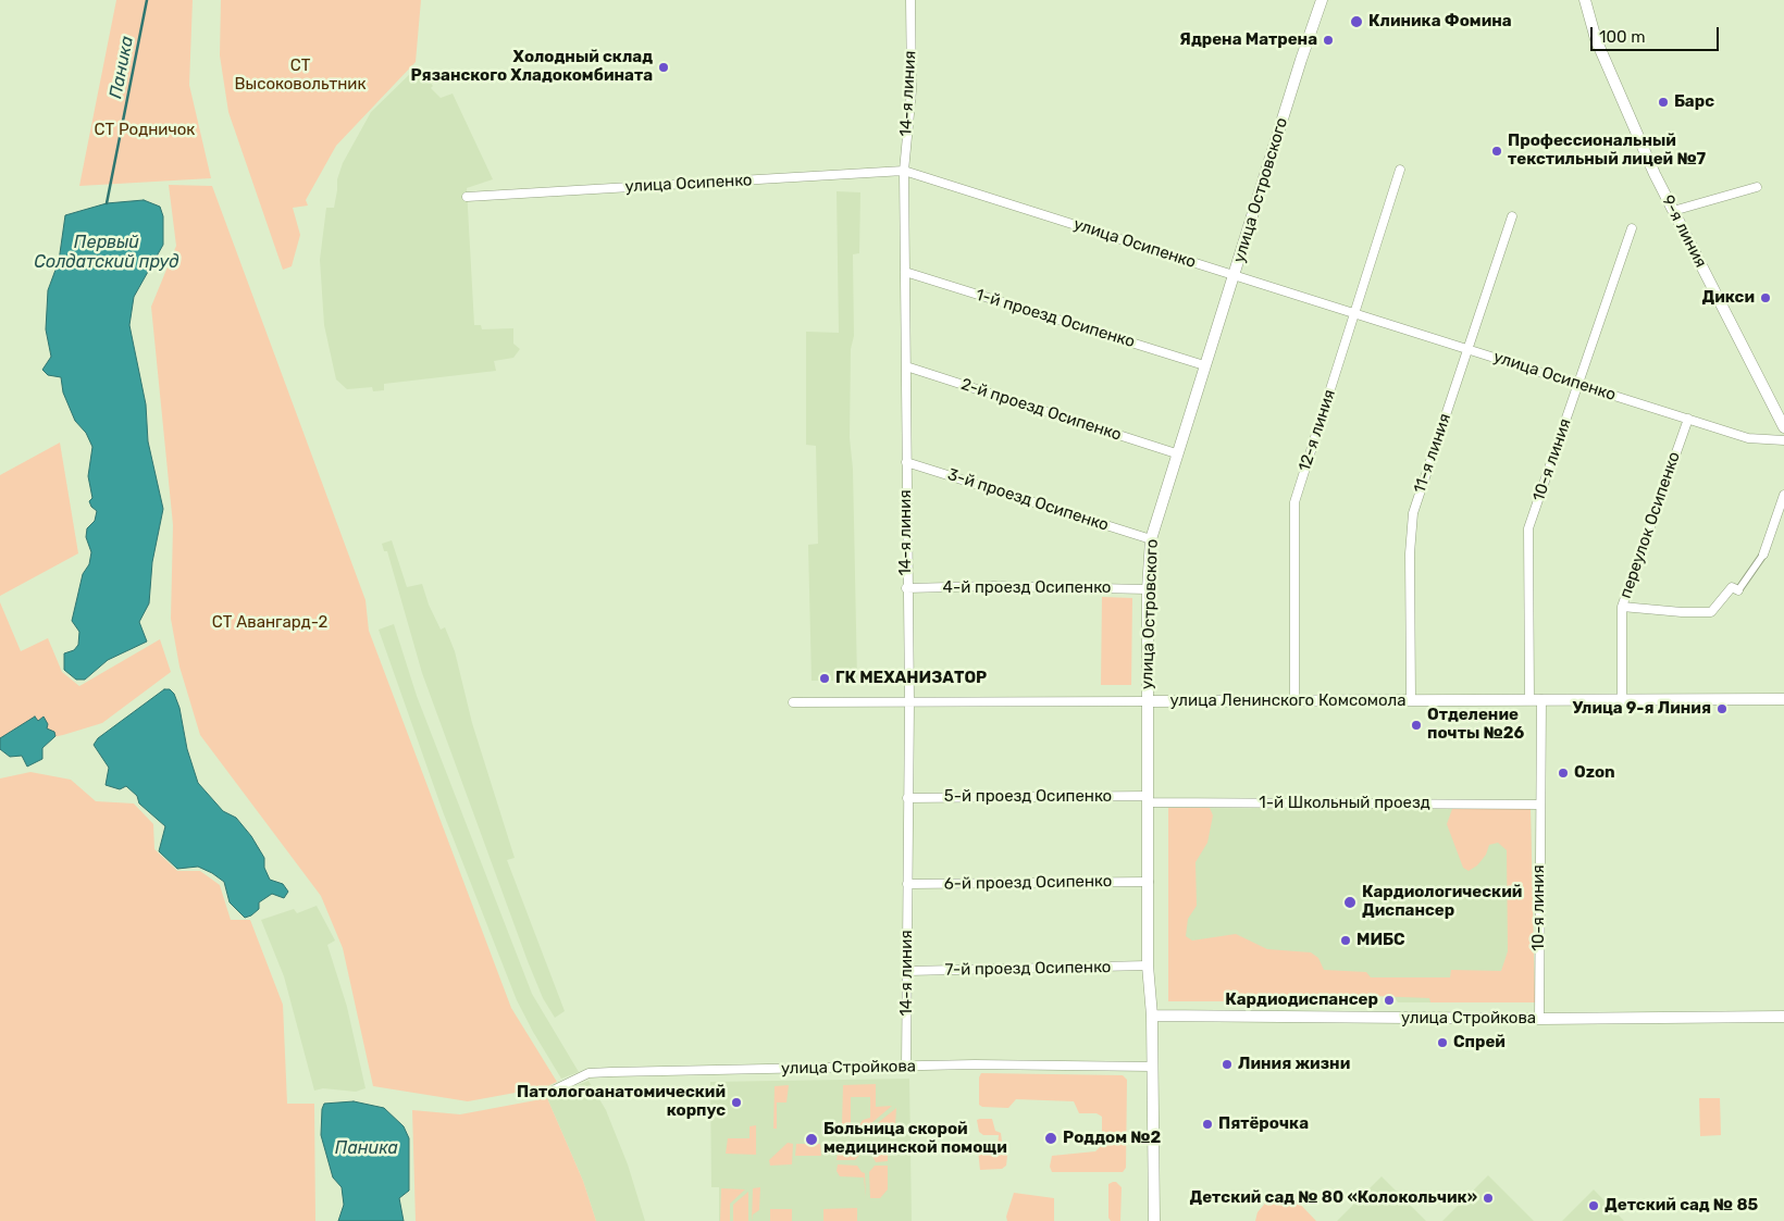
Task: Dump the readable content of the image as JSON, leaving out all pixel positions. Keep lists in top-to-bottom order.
{
  "streets": {
    "street": [
      "14-я линия",
      "улица Осипенко",
      "улица Островского",
      "9-я линия",
      "1-й проезд Осипенко",
      "2-й проезд Осипенко",
      "12-я линия",
      "11-я линия",
      "10-я линия",
      "3-й проезд Осипенко",
      "переулок Осипенко",
      "4-й проезд Осипенко",
      "улица Ленинского Комсомола",
      "5-й проезд Осипенко",
      "1-й Школьный проезд",
      "6-й проезд Осипенко",
      "7-й проезд Осипенко",
      "улица Стройкова"
    ]
  },
  "crossings": [
    ["14-я линия", "улица Осипенко"],
    ["14-я линия", "1-й проезд Осипенко"],
    ["14-я линия", "2-й проезд Осипенко"],
    ["14-я линия", "3-й проезд Осипенко"],
    ["14-я линия", "4-й проезд Осипенко"],
    ["14-я линия", "улица Ленинского Комсомола"],
    ["14-я линия", "5-й проезд Осипенко"],
    ["14-я линия", "6-й проезд Осипенко"],
    ["14-я линия", "7-й проезд Осипенко"],
    ["14-я линия", "улица Стройкова"],
    ["улица Осипенко", "улица Островского"],
    ["улица Осипенко", "12-я линия"],
    ["улица Осипенко", "11-я линия"],
    ["улица Осипенко", "10-я линия"],
    ["улица Осипенко", "переулок Осипенко"],
    ["улица Островского", "1-й проезд Осипенко"],
    ["улица Островского", "2-й проезд Осипенко"],
    ["улица Островского", "3-й проезд Осипенко"],
    ["улица Островского", "4-й проезд Осипенко"],
    ["улица Островского", "улица Ленинского Комсомола"],
    ["улица Островского", "5-й проезд Осипенко"],
    ["улица Островского", "1-й Школьный проезд"],
    ["улица Островского", "6-й проезд Осипенко"],
    ["улица Островского", "7-й проезд Осипенко"],
    ["улица Островского", "улица Стройкова"],
    ["12-я линия", "улица Ленинского Комсомола"],
    ["11-я линия", "улица Ленинского Комсомола"],
    ["10-я линия", "улица Ленинского Комсомола"],
    ["10-я линия", "1-й Школьный проезд"],
    ["10-я линия", "улица Стройкова"],
    ["переулок Осипенко", "улица Ленинского Комсомола"],
    ["5-й проезд Осипенко", "1-й Школьный проезд"]
  ],
  "water": ["Паника", "Первый Солдатский пруд"],
  "parks": ["СТ Высоковольтник", "СТ Родничок", "СТ Авангард-2"],
  "places": [
    "Клиника Фомина",
    "Ядрена Матрена",
    "Холодный склад Рязанского Хладокомбината",
    "Барс",
    "Профессиональный текстильный лицей №7",
    "Дикси",
    "ГК МЕХАНИЗАТОР",
    "Улица 9-я Линия",
    "Отделение почты №26",
    "Ozon",
    "Кардиологический Диспансер",
    "МИБС",
    "Кардиодиспансер",
    "Спрей",
    "Линия жизни",
    "Патологоанатомический корпус",
    "Пятёрочка",
    "Роддом №2",
    "Больница скорой медицинской помощи",
    "Детский сад № 80 «Колокольчик»",
    "Детский сад № 85"
  ],
  "scale_bar": "100 m"
}
